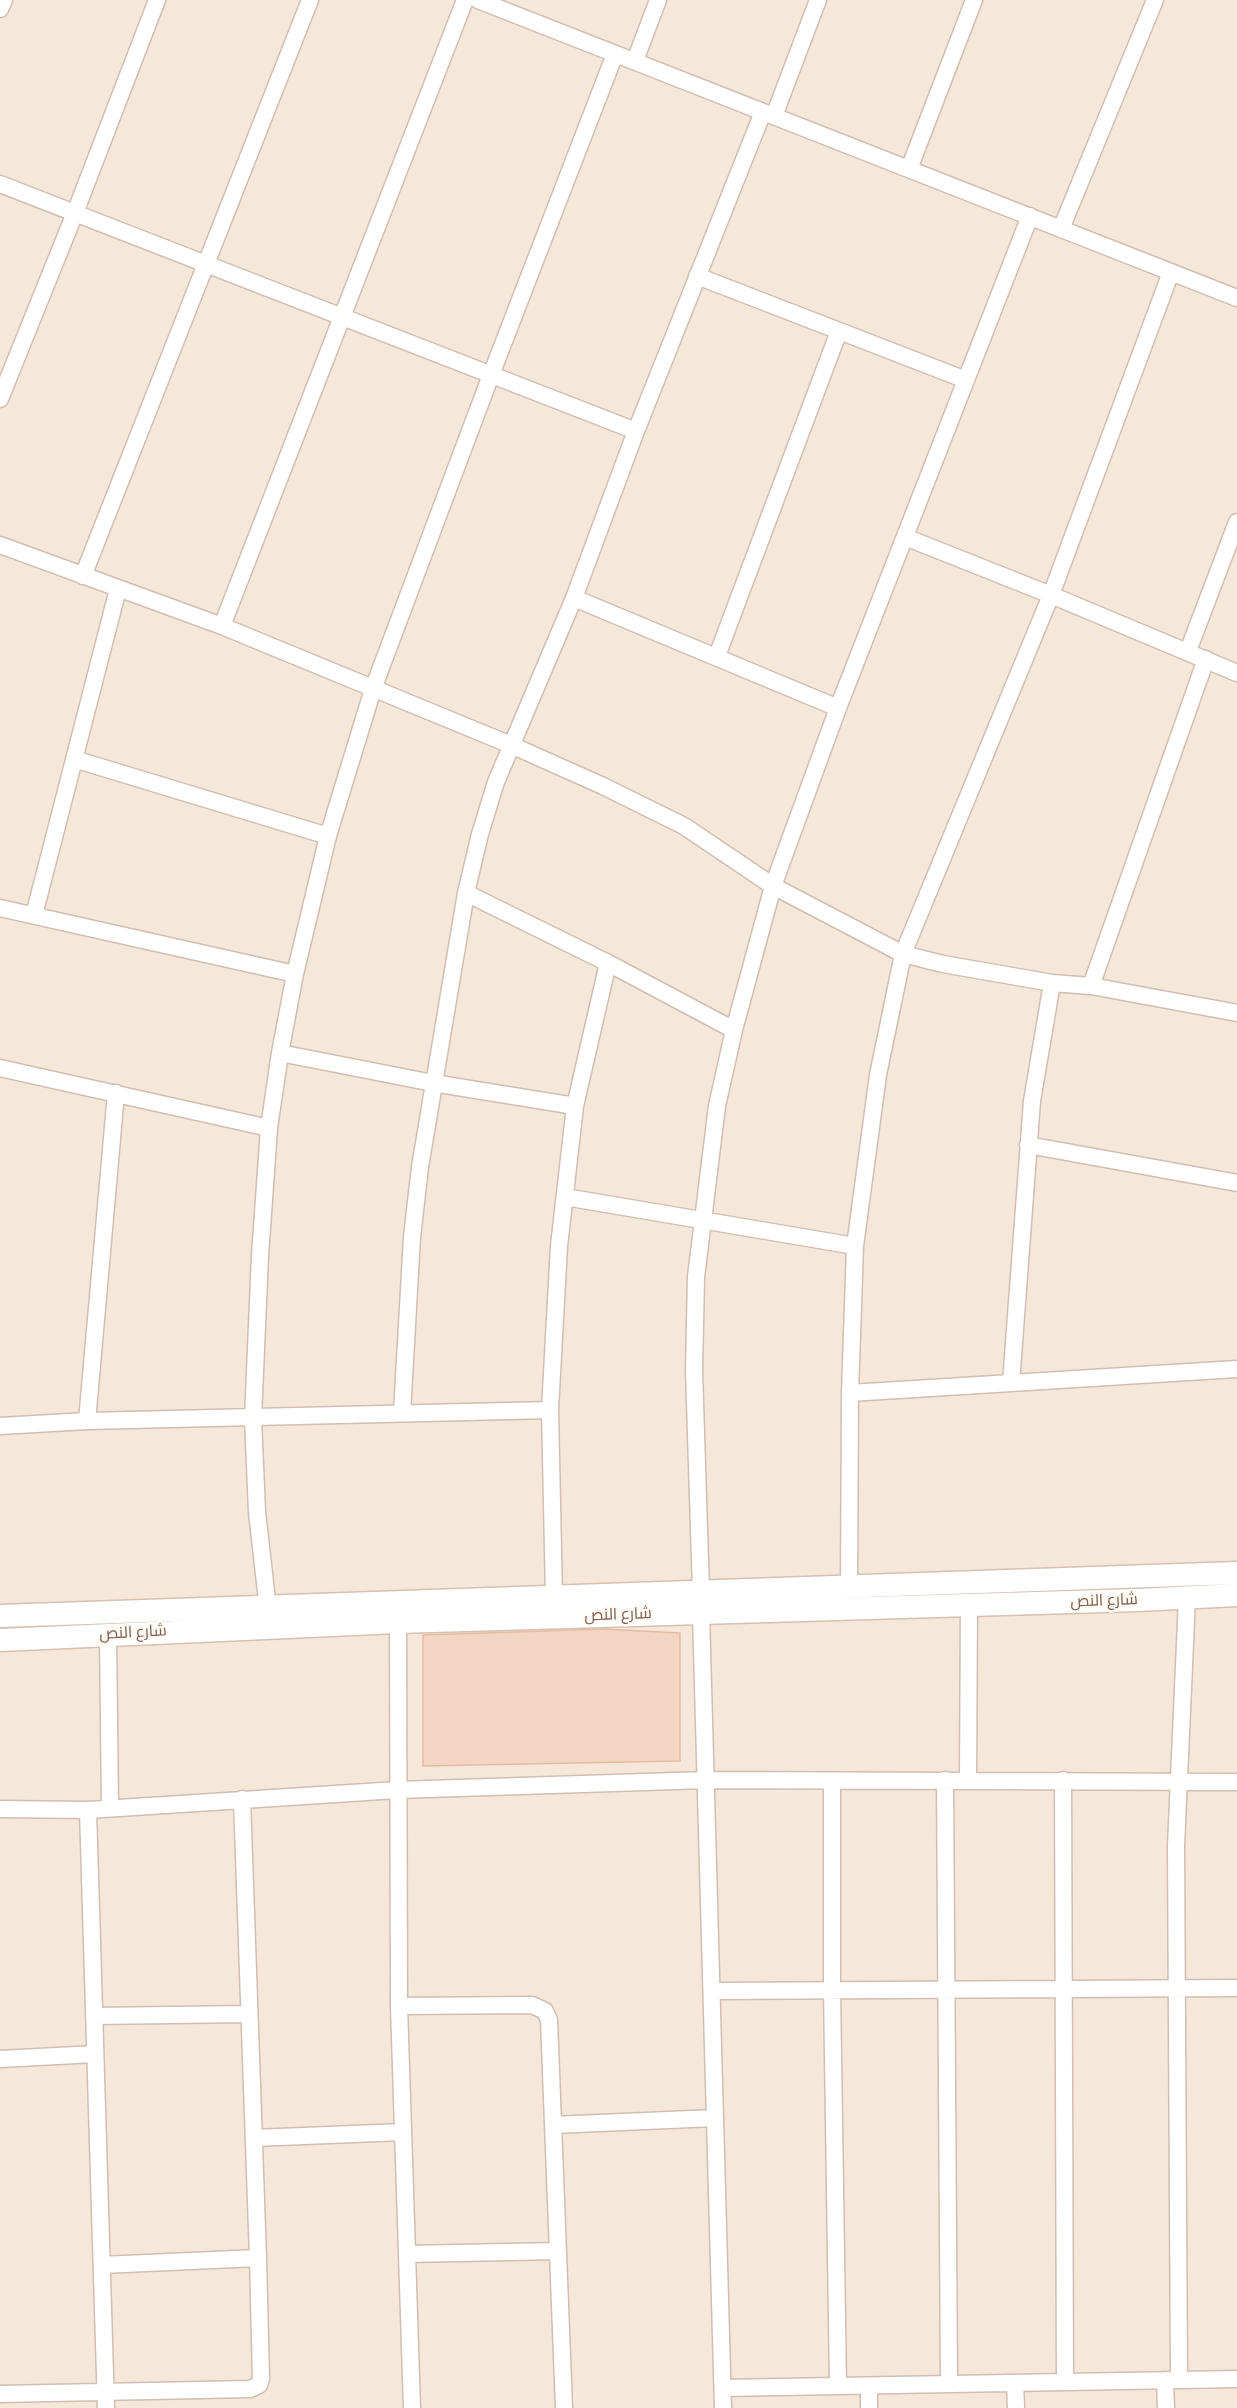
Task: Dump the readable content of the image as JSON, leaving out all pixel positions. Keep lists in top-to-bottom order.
{
  "streets": {
    "main road": ["شارع النص"]
  }
}
